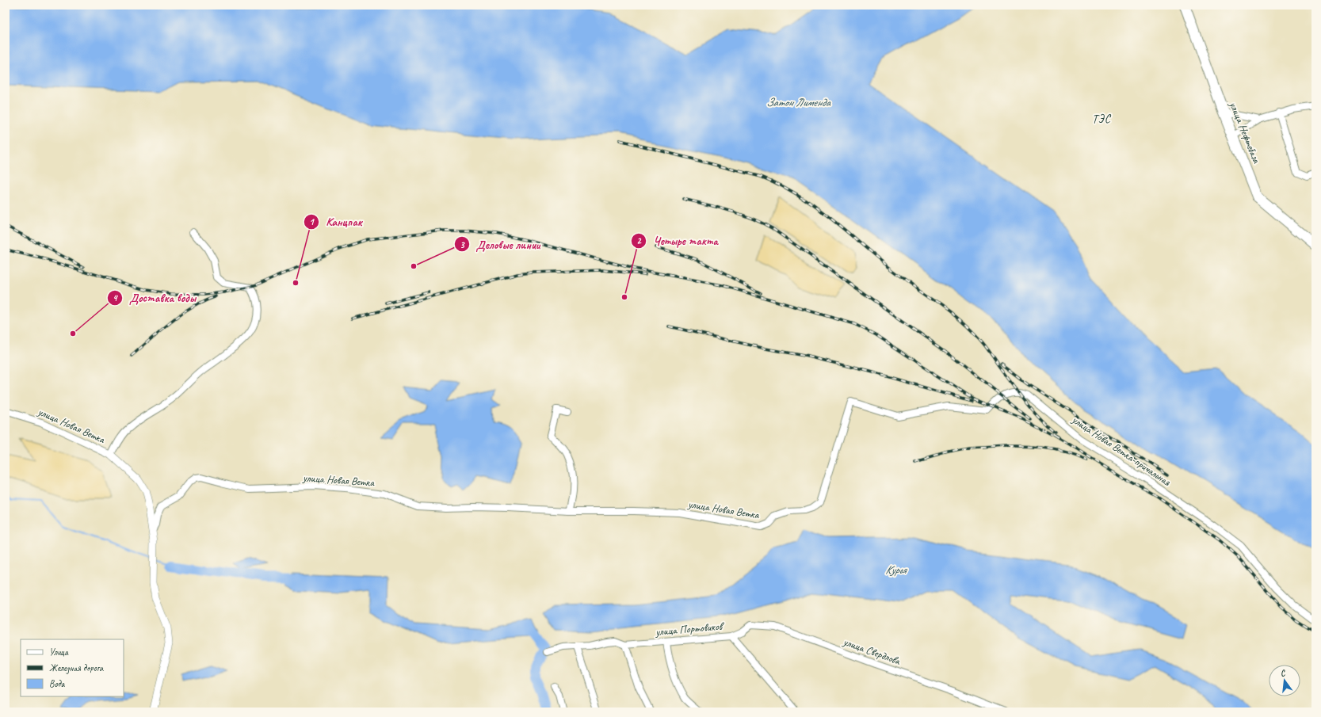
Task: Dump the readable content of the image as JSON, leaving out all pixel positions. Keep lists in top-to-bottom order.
{
  "streets": {
    "main road": ["улица Нефтебаза"],
    "street": [
      "улица Новая Ветка",
      "улица Новая Ветка-причальная",
      "улица Портовиков",
      "улица Свердлова"
    ]
  },
  "crossings": [
    ["улица Новая Ветка", "улица Новая Ветка-причальная"],
    ["улица Портовиков", "улица Свердлова"]
  ],
  "districts": ["ТЭС"],
  "water": ["Затон Лименда", "Курья"],
  "places": [
    "Деловые линии",
    "Канцпак",
    "Четыре такта",
    "Доставка воды"
  ],
  "legend": ["Улица", "Железная дорога", "Вода"],
  "north": "top"
}
